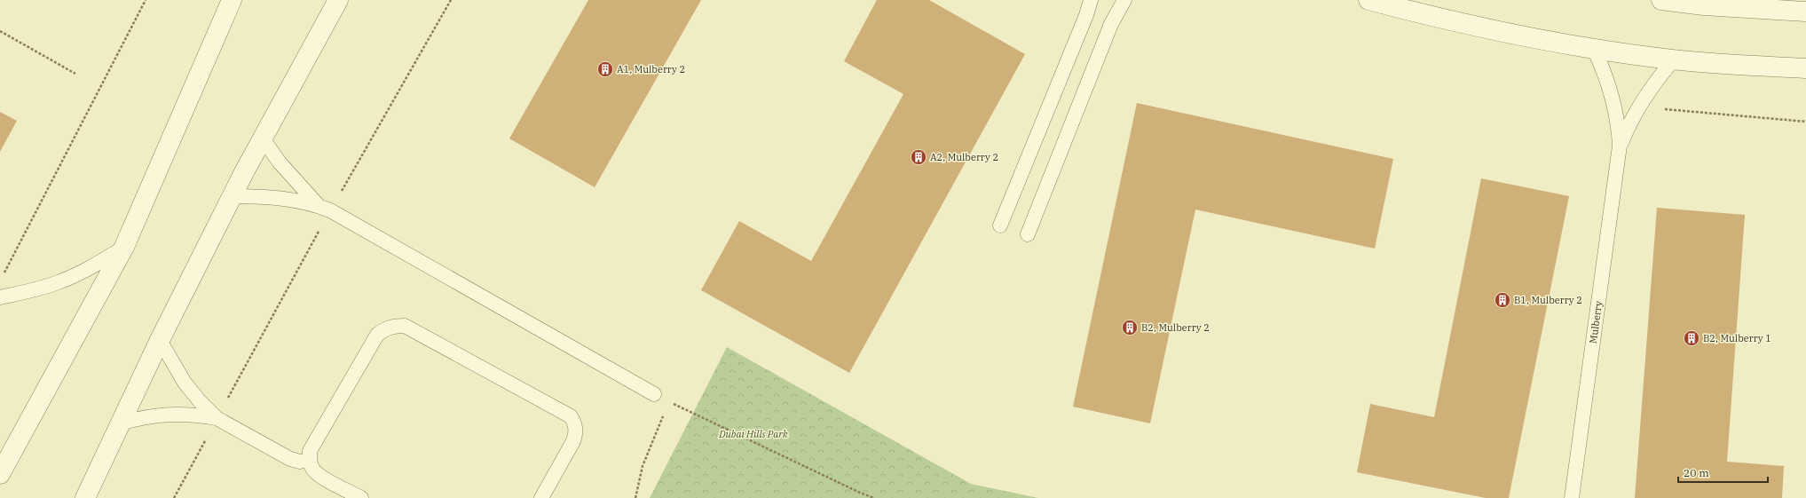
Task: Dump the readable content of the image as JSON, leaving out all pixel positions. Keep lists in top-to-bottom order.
{
  "streets": {
    "lane": ["Mulberry"]
  },
  "parks": ["Dubai Hills Park"],
  "places": {
    "building": [
      "A1, Mulberry 2",
      "A2, Mulberry 2",
      "B1, Mulberry 2",
      "B2, Mulberry 2",
      "B2, Mulberry 1"
    ]
  },
  "scale_bar": "20 m"
}
